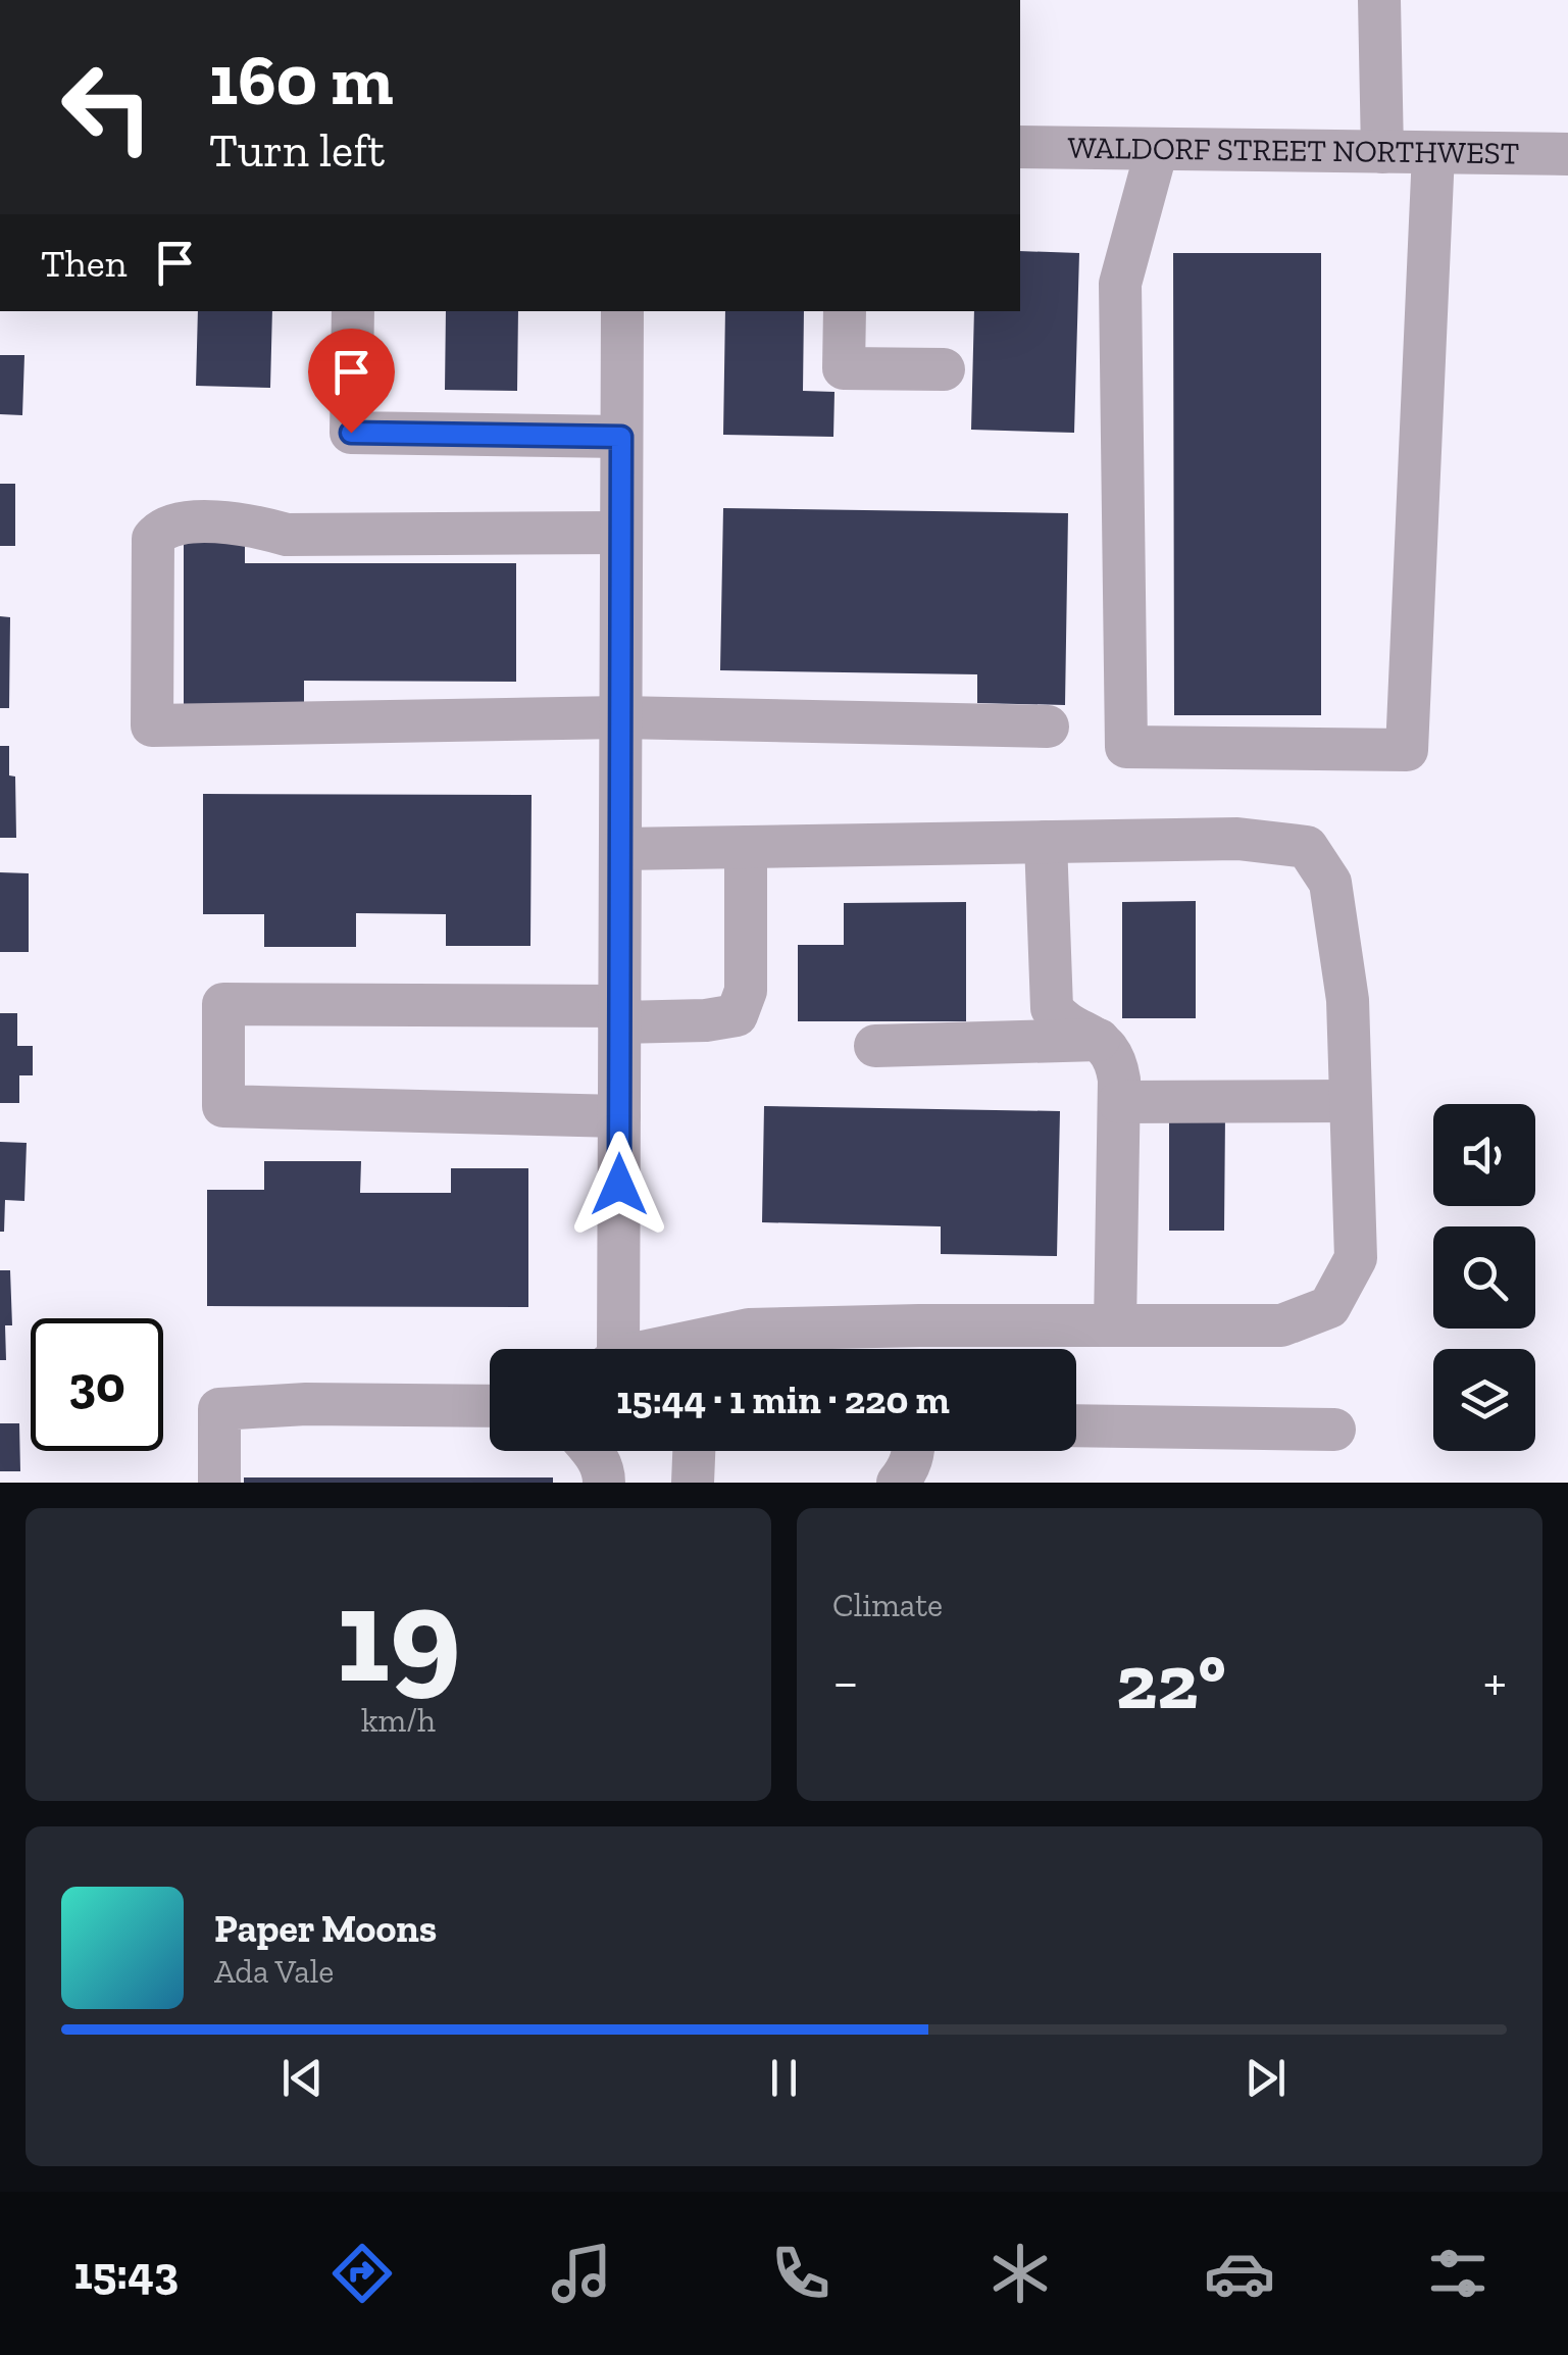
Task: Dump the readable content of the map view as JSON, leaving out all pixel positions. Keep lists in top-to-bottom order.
{
  "streets": {
    "street": ["WALDORF STREET NORTHWEST"]
  },
  "page": {
    "turn": ["160 m", "Turn left"],
    "then": "Then",
    "limit": "30",
    "trip": "15:44 · 1 min · 220 m",
    "tile": [
      ["19", "km/h"],
      "Climate"
    ],
    "heat": ["−", "22°", "+"],
    "song": ["Paper Moons", "Ada Vale"],
    "tabs": "15:43"
  }
}
